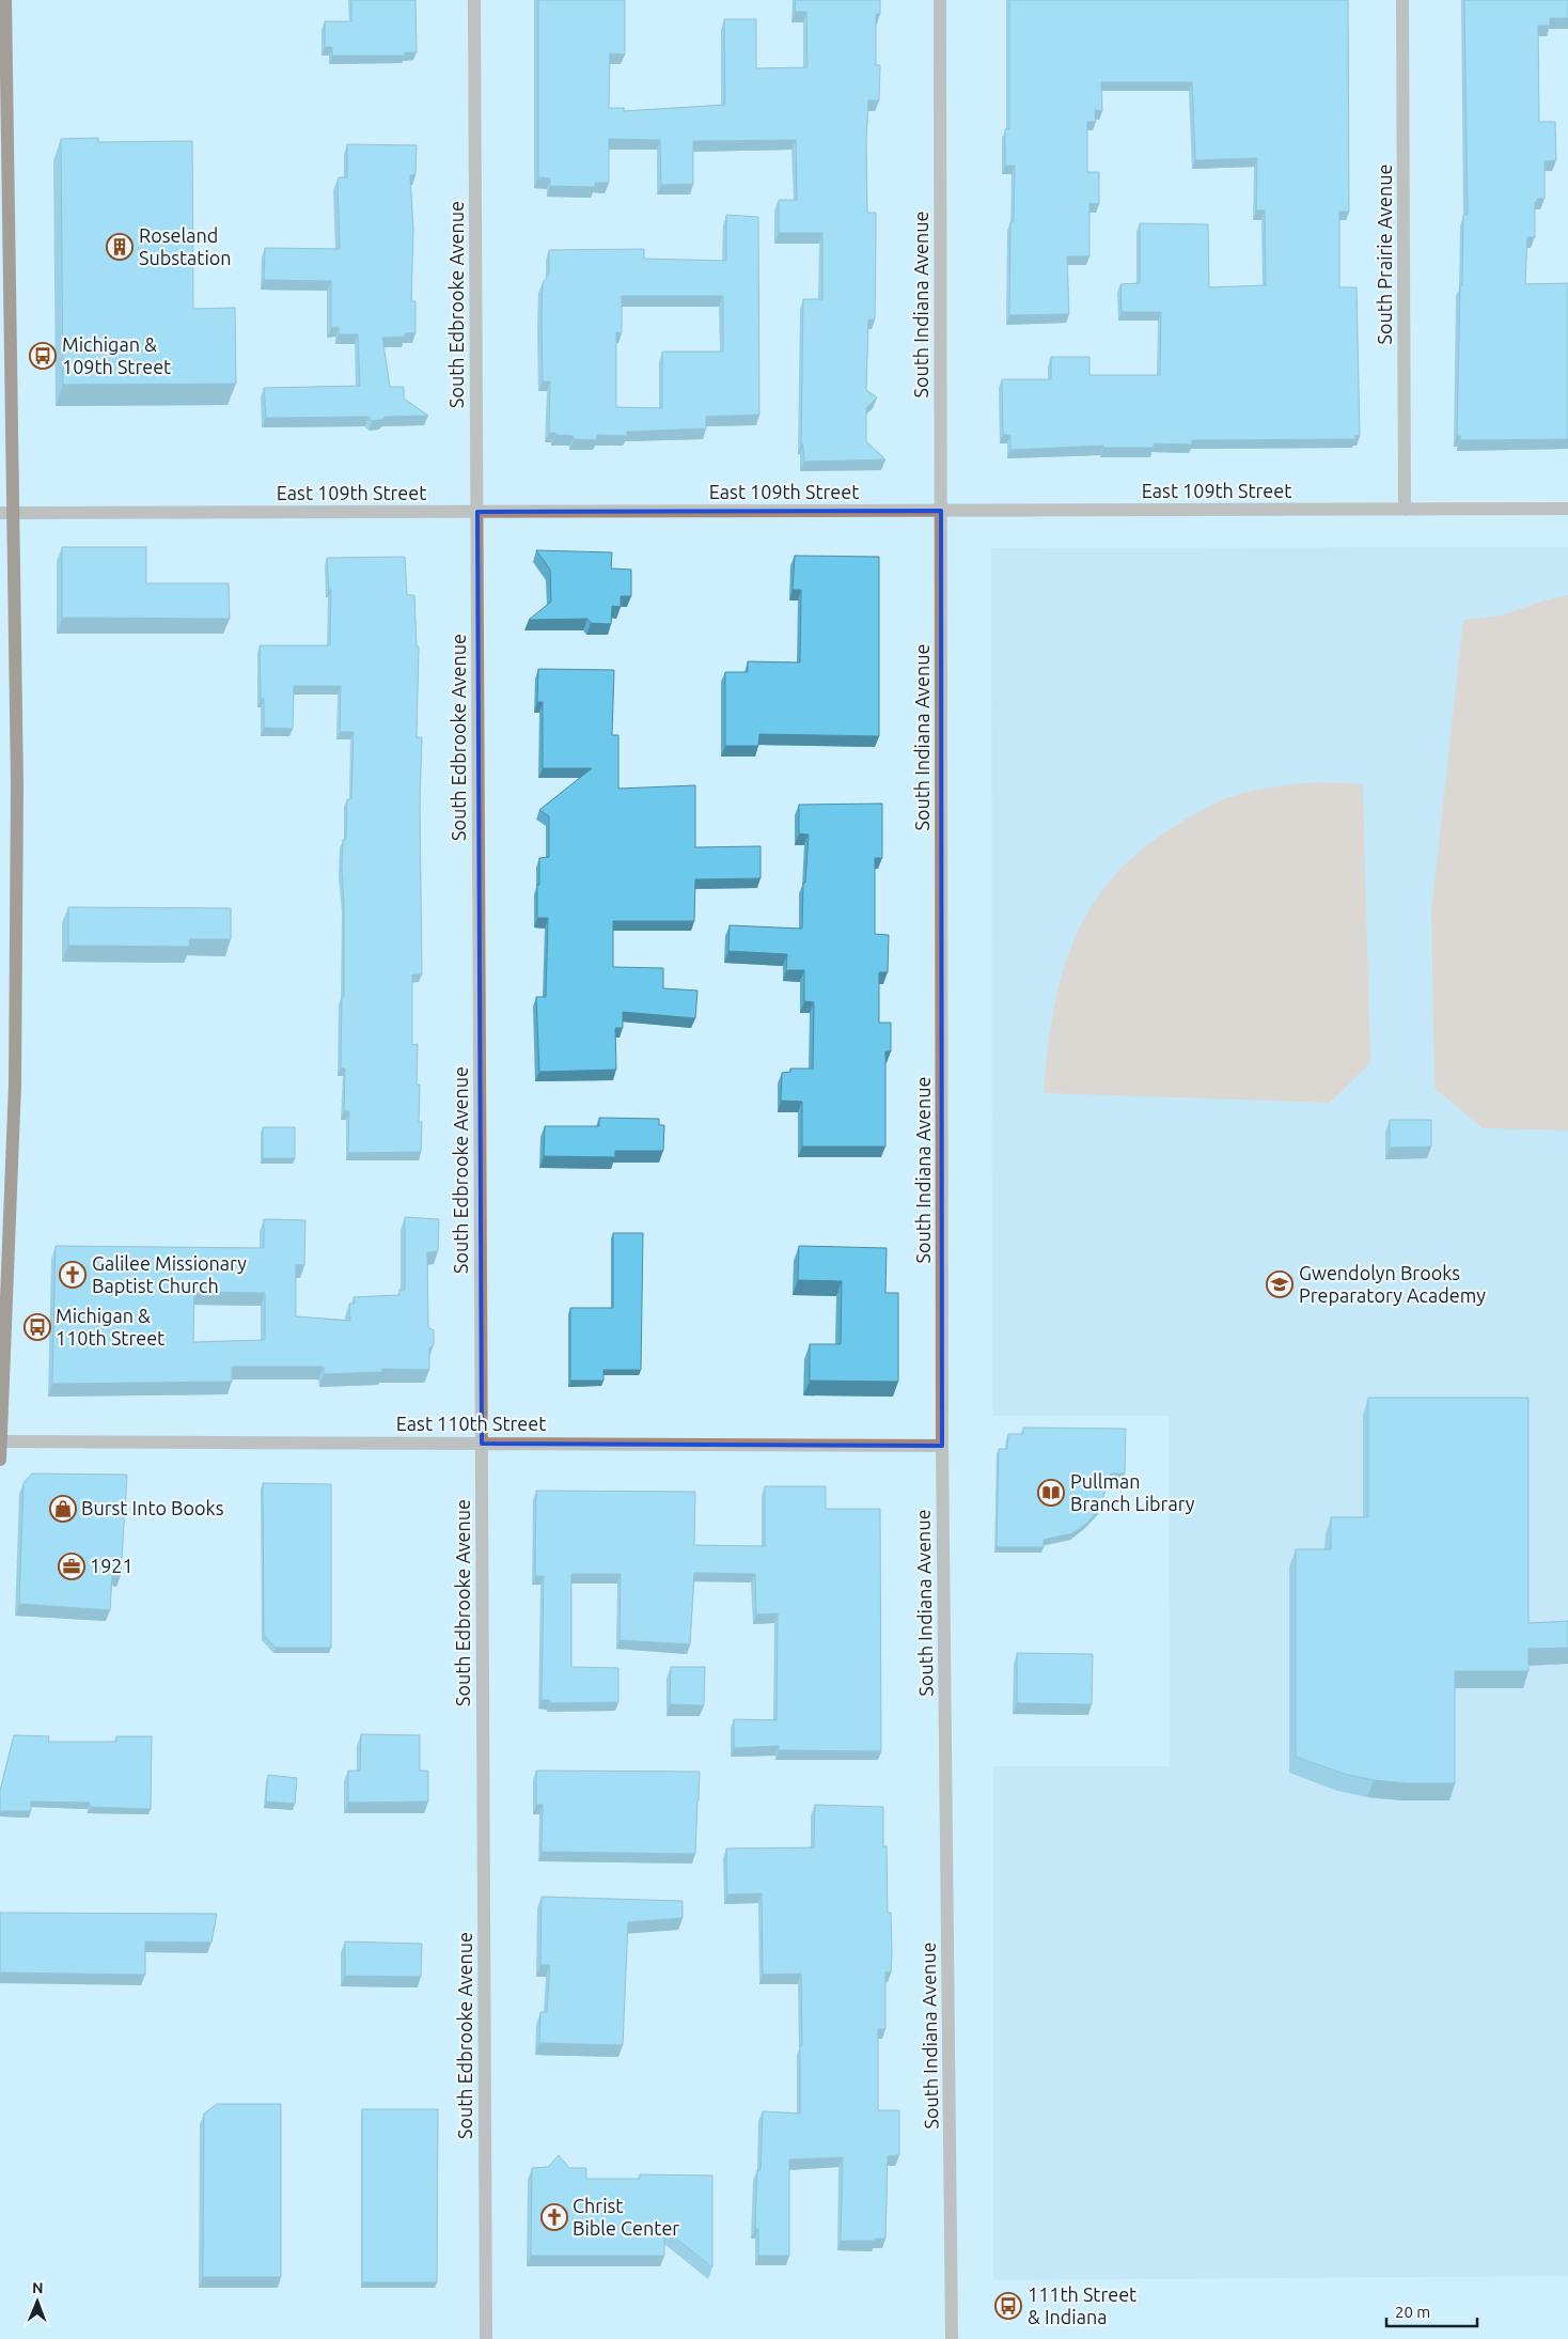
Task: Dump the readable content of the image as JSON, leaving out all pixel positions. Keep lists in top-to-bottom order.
{
  "streets": {
    "street": [
      "South Prairie Avenue",
      "South Edbrooke Avenue",
      "South Indiana Avenue",
      "East 109th Street",
      "East 110th Street"
    ]
  },
  "crossings": [
    ["South Prairie Avenue", "East 109th Street"],
    ["South Edbrooke Avenue", "East 109th Street"],
    ["South Edbrooke Avenue", "East 110th Street"],
    ["South Indiana Avenue", "East 109th Street"],
    ["South Indiana Avenue", "East 110th Street"]
  ],
  "places": {
    "building": ["Roseland Substation"],
    "bus stop": ["Michigan & 109th Street", "Michigan & 110th Street", "111th Street & Indiana"],
    "church": ["Galilee Missionary Baptist Church", "Christ Bible Center"],
    "school or university": ["Gwendolyn Brooks Preparatory Academy"],
    "library": ["Pullman Branch Library"],
    "shop": ["Burst Into Books"],
    "office": ["1921"]
  },
  "scale_bar": "20 m",
  "north": "top"
}
